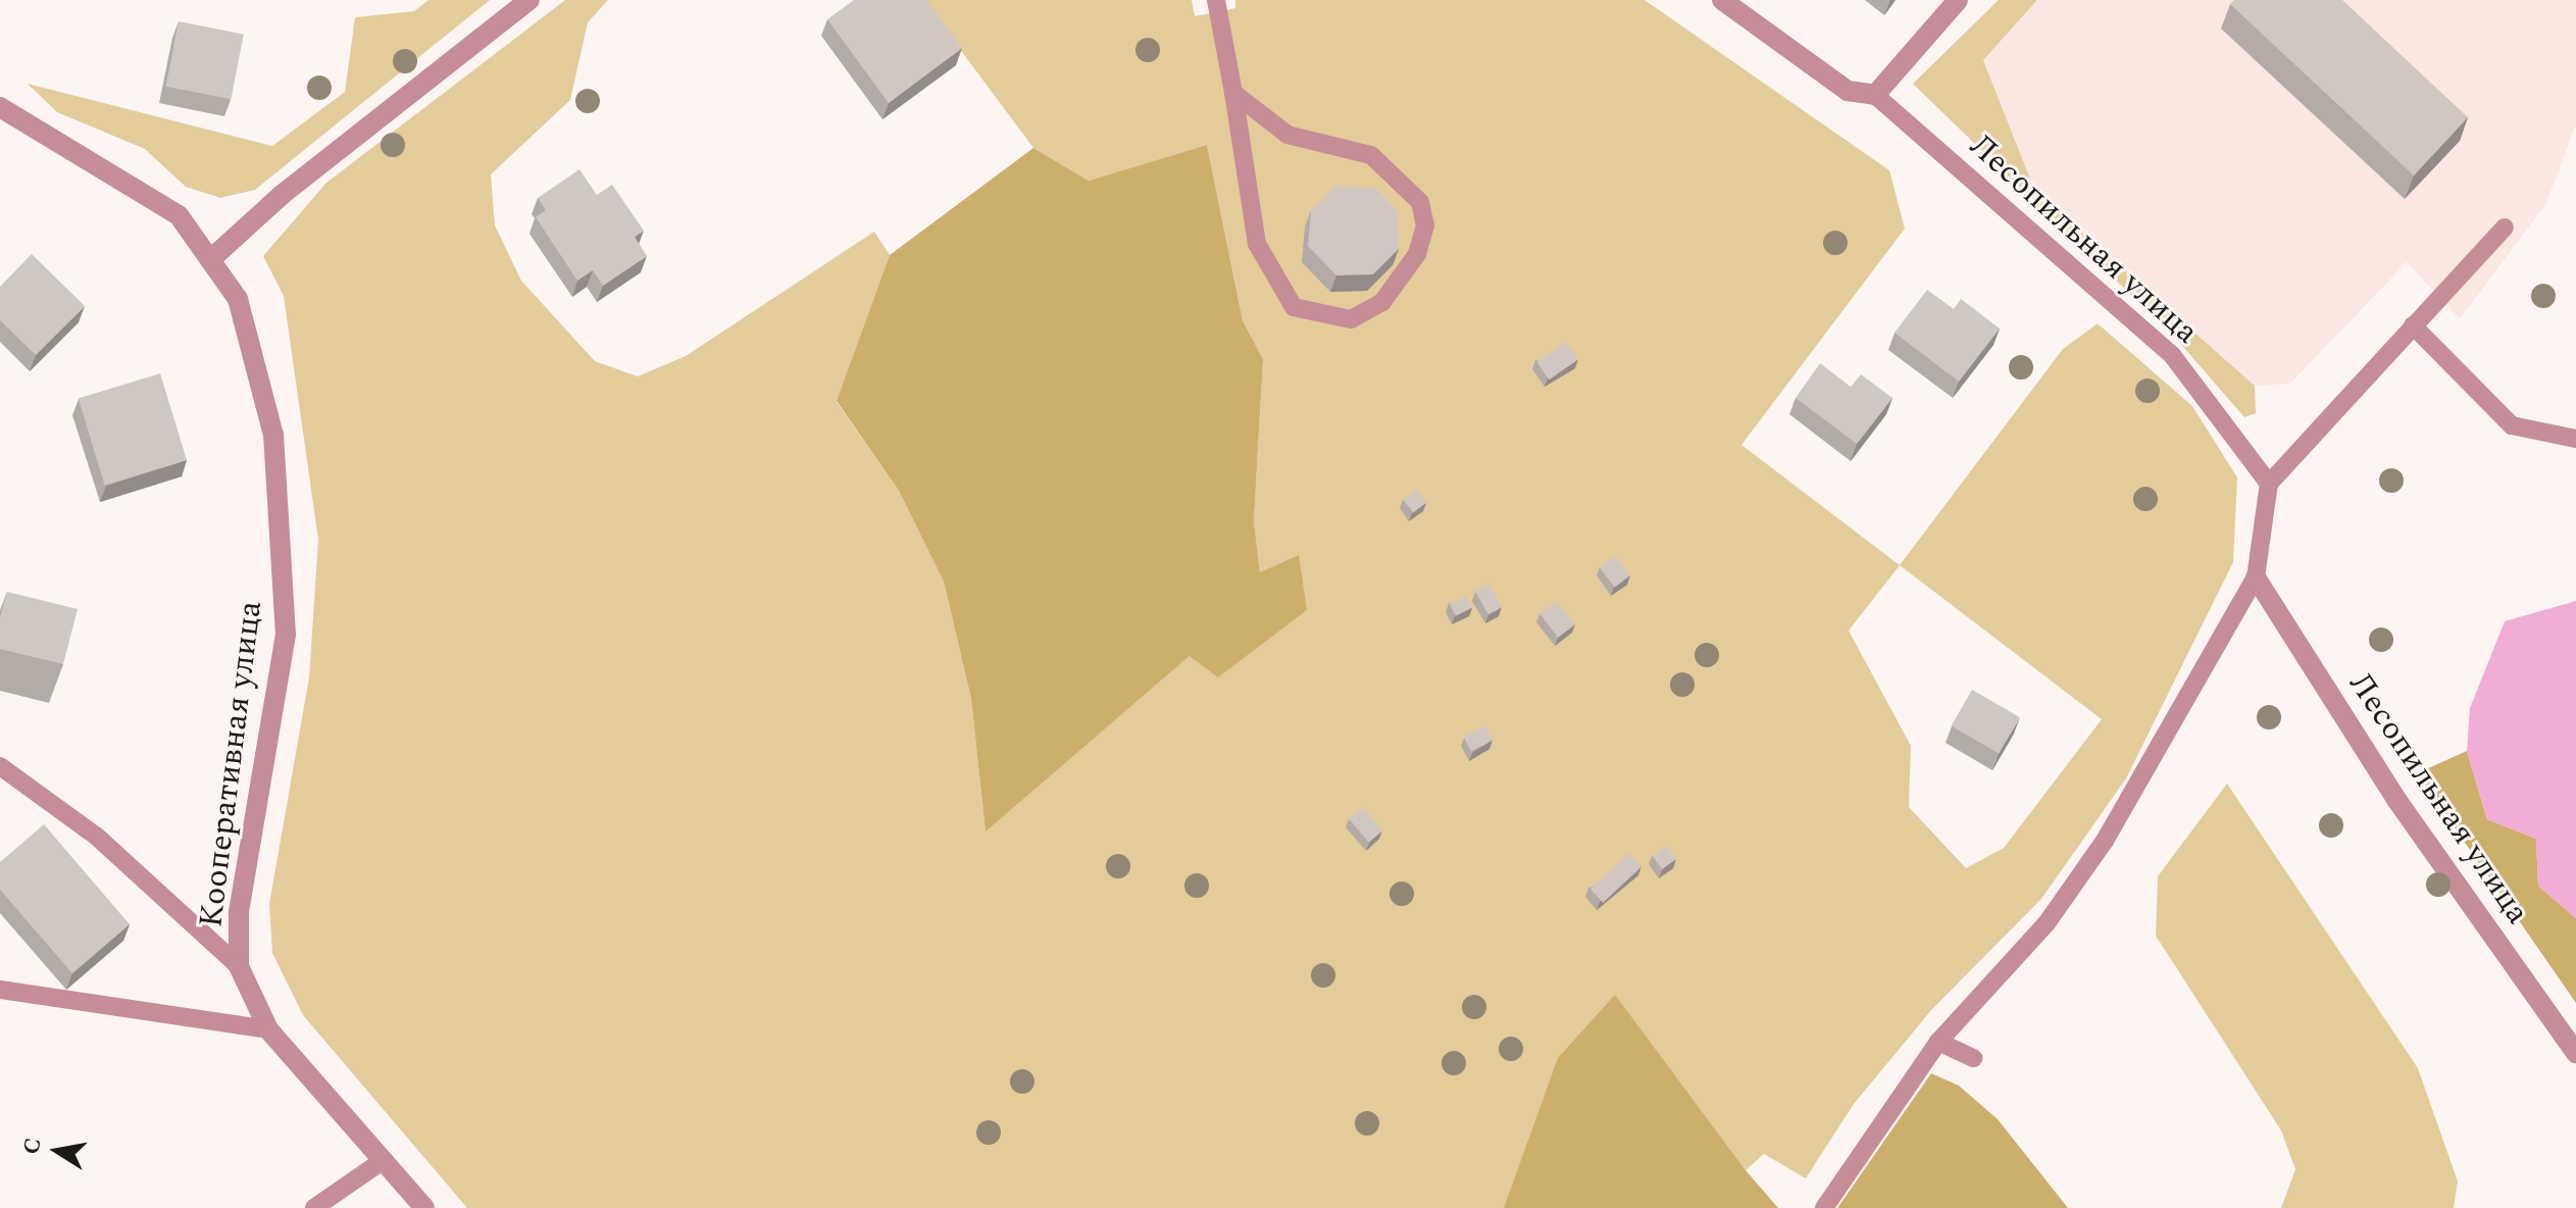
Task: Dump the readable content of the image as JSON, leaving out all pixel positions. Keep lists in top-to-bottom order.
{
  "streets": {
    "street": ["Лесопильная улица", "Кооперативная улица"]
  },
  "north": "left"
}
